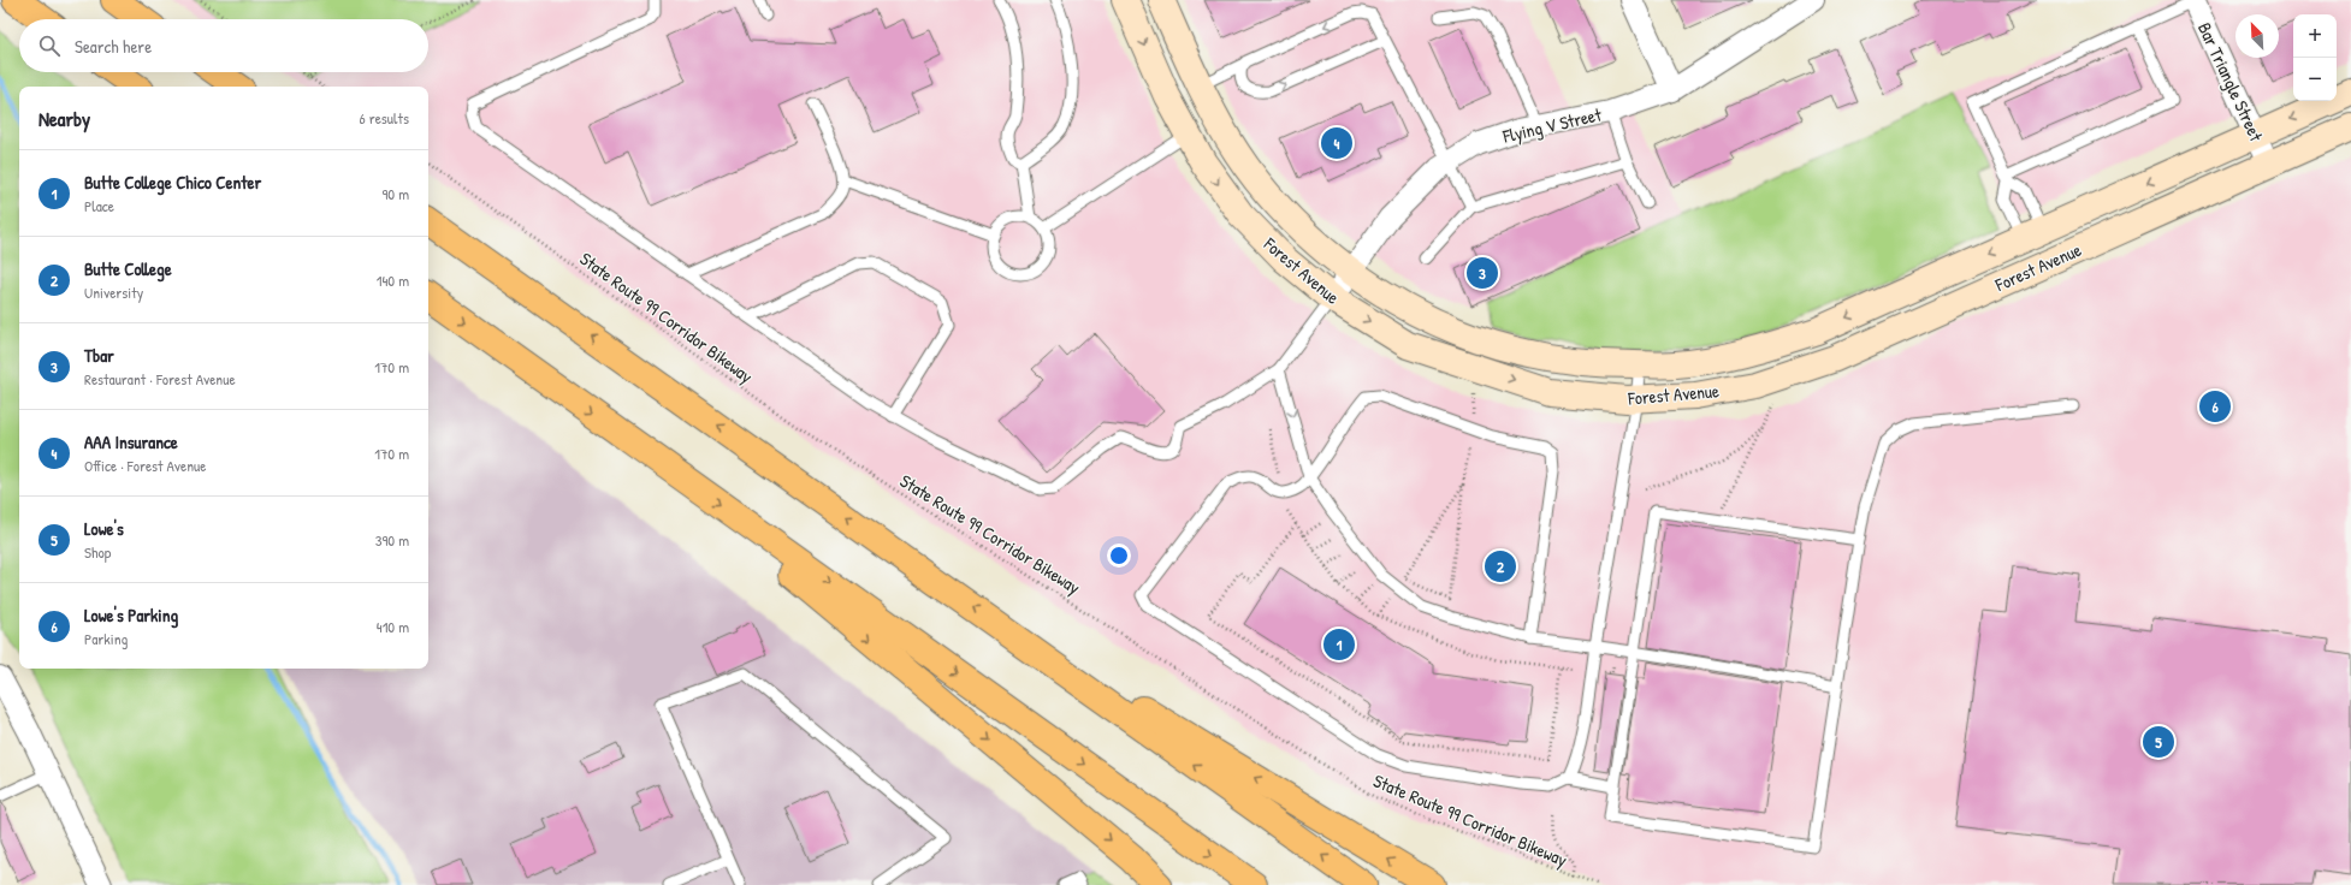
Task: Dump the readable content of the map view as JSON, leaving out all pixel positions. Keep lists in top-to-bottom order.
{
  "streets": {
    "street": ["Bar Triangle Street", "Flying V Street", "Forest Avenue"],
    "path": ["State Route 99 Corridor Bikeway"]
  },
  "crossings": [
    ["Bar Triangle Street", "Forest Avenue"],
    ["Flying V Street", "Forest Avenue"]
  ],
  "north": "top left",
  "page": {
    "map_buttons": ["+", "−"],
    "search": "Search here",
    "heading": ["Nearby", "6 results"],
    "pins": [
      "4",
      "3",
      "6",
      "2",
      "1",
      "5"
    ],
    "list": [
      {
        "mark": "1",
        "name": "Butte College Chico Center",
        "note": "Place",
        "value": "90 m"
      },
      {
        "mark": "2",
        "name": "Butte College",
        "note": "University",
        "value": "140 m"
      },
      {
        "mark": "3",
        "name": "Tbar",
        "note": "Restaurant · Forest Avenue",
        "value": "170 m"
      },
      {
        "mark": "4",
        "name": "AAA Insurance",
        "note": "Office · Forest Avenue",
        "value": "170 m"
      },
      {
        "mark": "5",
        "name": "Lowe's",
        "note": "Shop",
        "value": "390 m"
      },
      {
        "mark": "6",
        "name": "Lowe's Parking",
        "note": "Parking",
        "value": "410 m"
      }
    ]
  }
}
